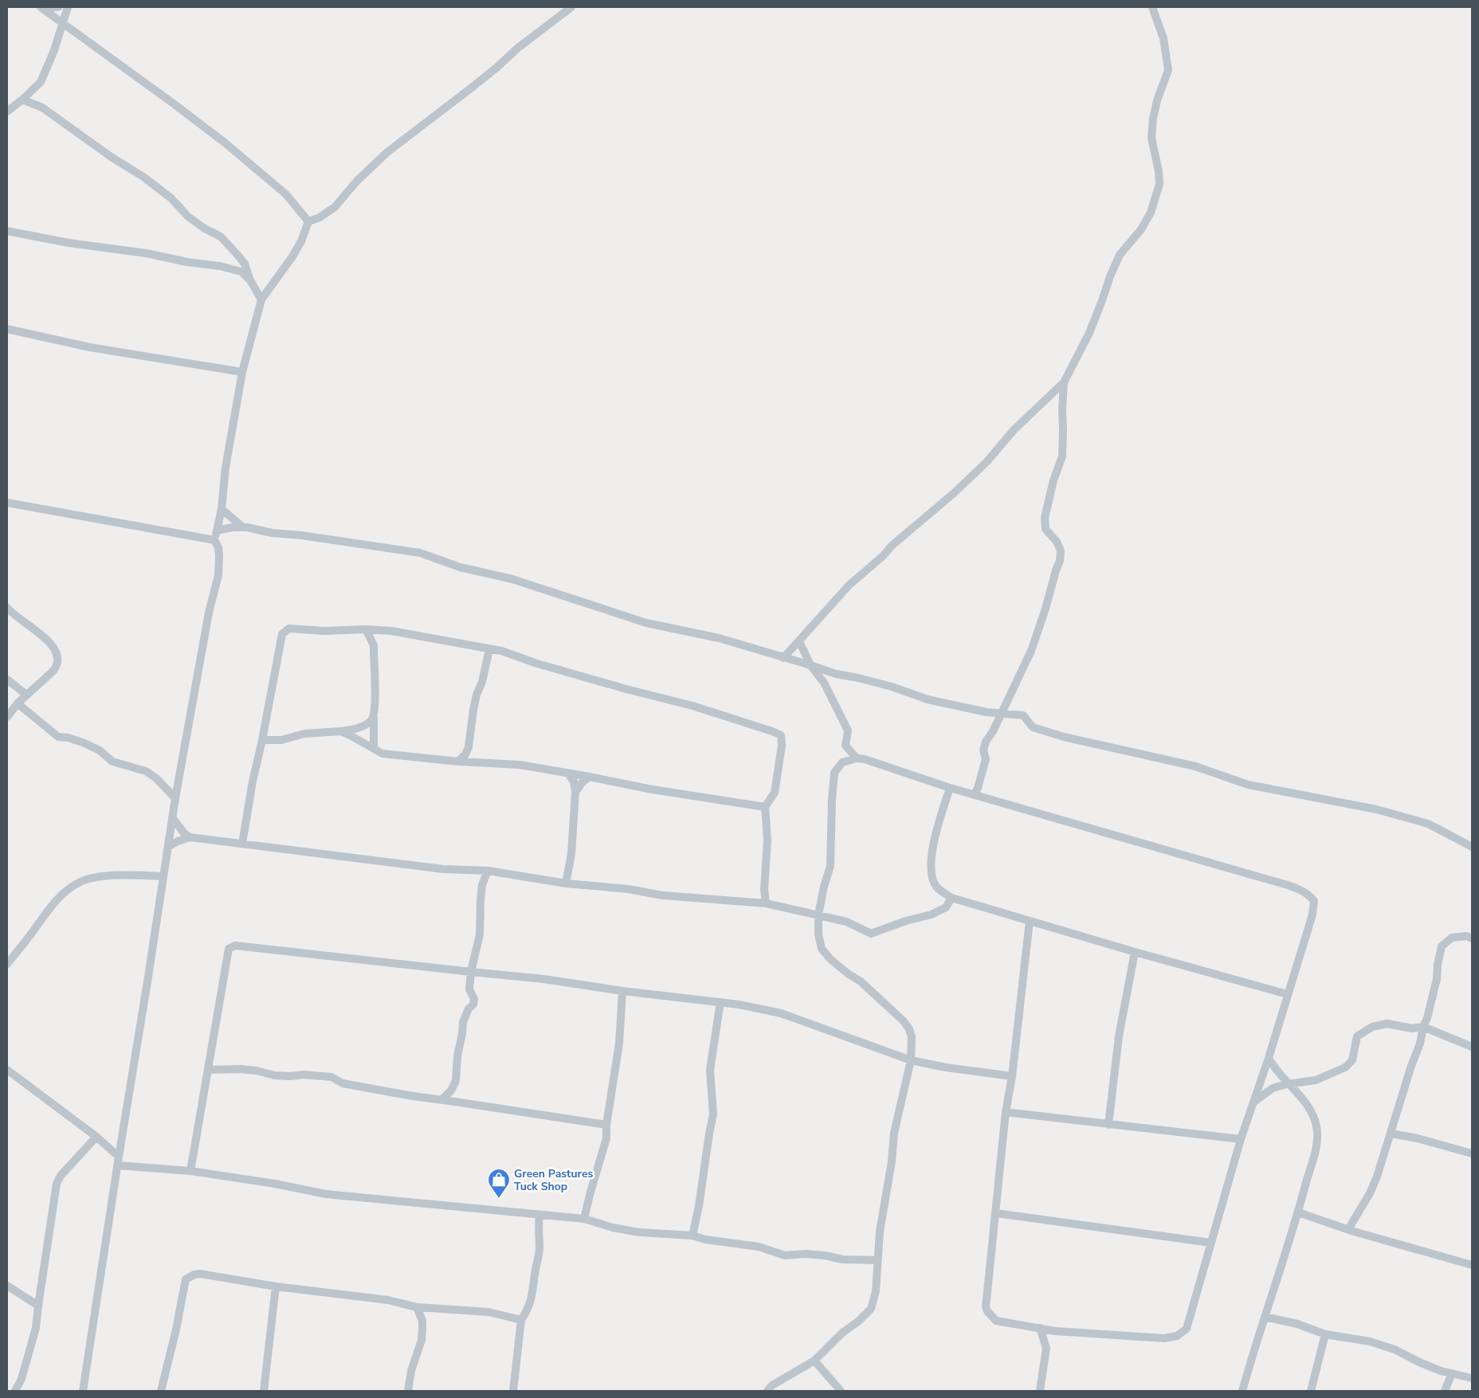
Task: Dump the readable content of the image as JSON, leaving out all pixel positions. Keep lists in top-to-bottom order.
{
  "places": {
    "shop": ["Green Pastures Tuck Shop"]
  }
}
